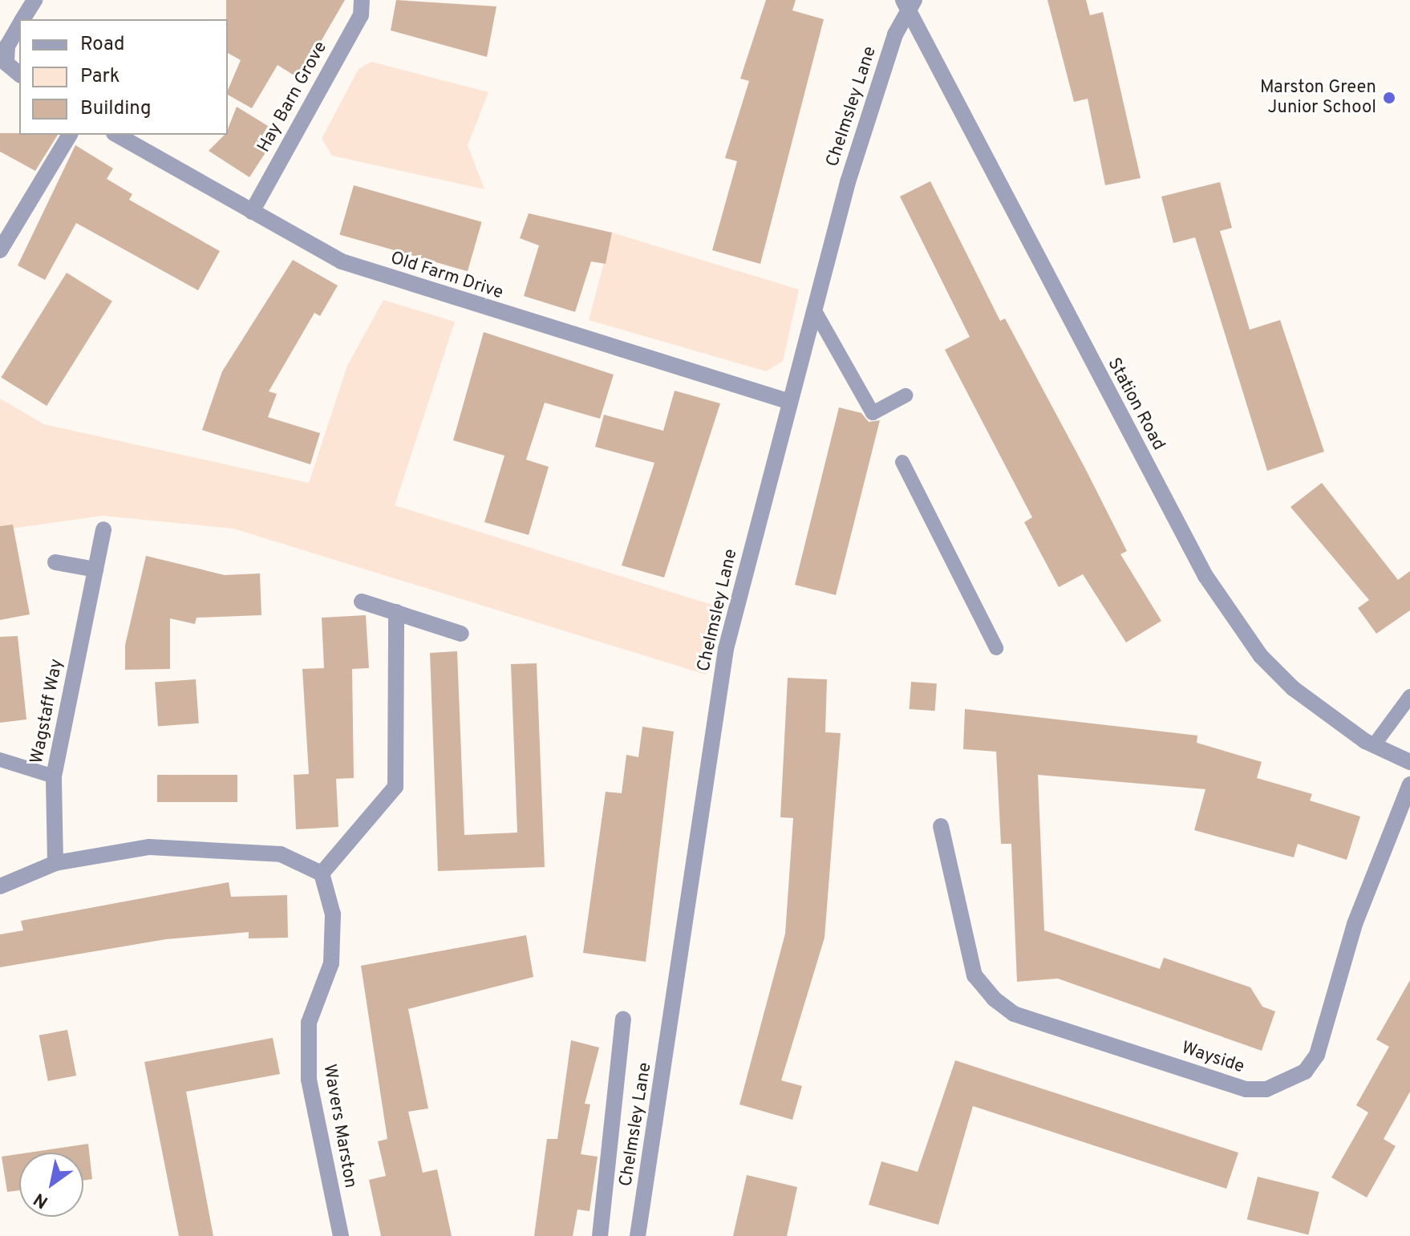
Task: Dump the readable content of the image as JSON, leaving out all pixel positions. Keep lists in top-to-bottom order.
{
  "streets": {
    "street": [
      "Hay Barn Grove",
      "Chelmsley Lane",
      "Old Farm Drive",
      "Station Road",
      "Wagstaff Way",
      "Wayside",
      "Wavers Marston"
    ]
  },
  "crossings": [
    ["Hay Barn Grove", "Old Farm Drive"],
    ["Chelmsley Lane", "Old Farm Drive"],
    ["Chelmsley Lane", "Station Road"]
  ],
  "places": ["Marston Green Junior School"],
  "legend": ["Road", "Park", "Building"],
  "north": "bottom left"
}
